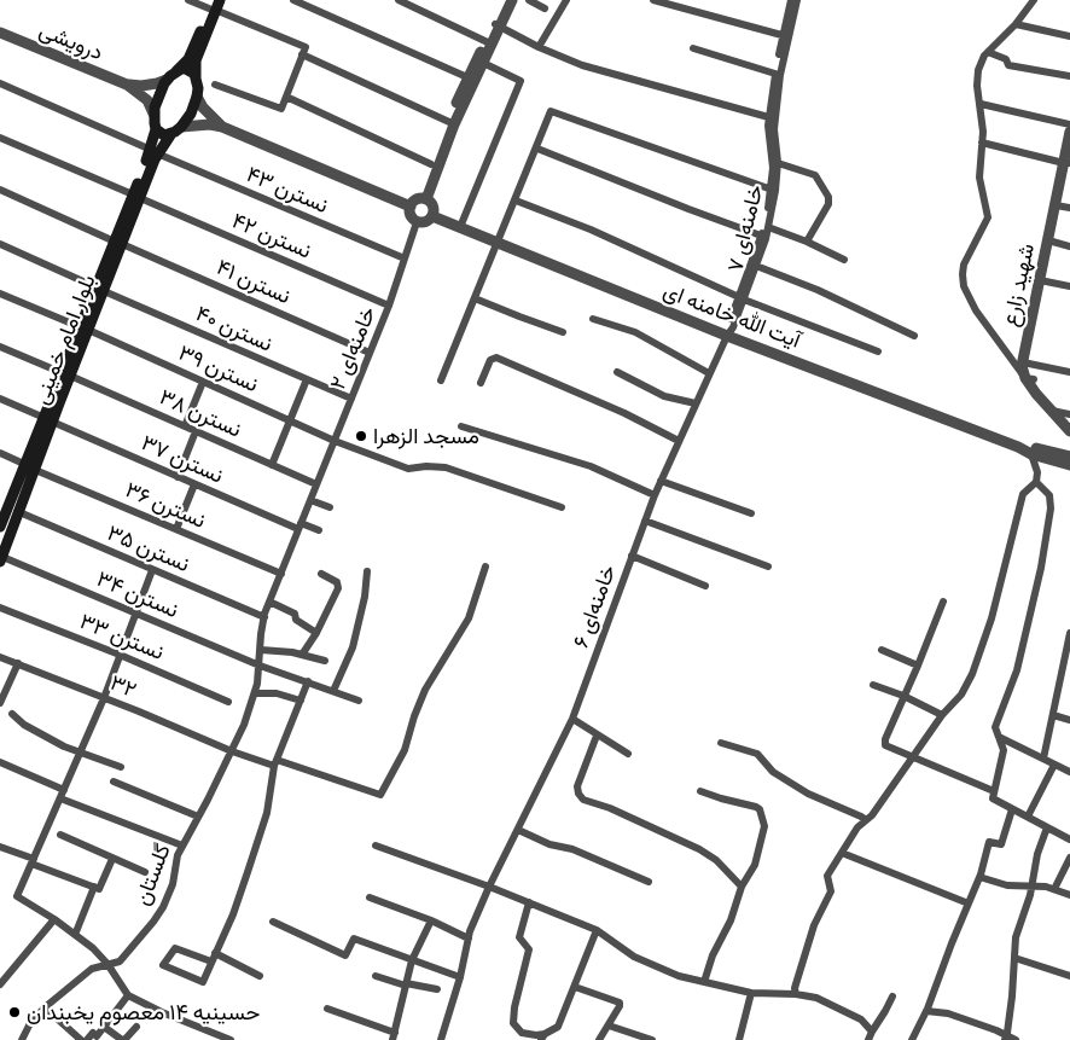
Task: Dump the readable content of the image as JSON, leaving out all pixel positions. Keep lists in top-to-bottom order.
{
  "streets": {
    "main road": ["بلوار امام خمینی"],
    "street": [
      "درویشی",
      "نسترن ۴۳",
      "خامنه‌ای ۷",
      "نسترن ۴۲",
      "نسترن ۴۱",
      "شهید زارع",
      "آیت الله خامنه ای",
      "نسترن ۴۰",
      "خامنه‌ای ۲",
      "نسترن ۳۹",
      "نسترن ۳۸",
      "نسترن ۳۷",
      "نسترن ۳۶",
      "نسترن ۳۵",
      "نسترن ۳۴",
      "خامنه‌ای ۶",
      "نسترن ۳۳",
      "۳۲",
      "گلستان"
    ]
  },
  "crossings": [
    ["نسترن ۴۳", "بلوار امام خمینی"],
    ["نسترن ۴۳", "خامنه‌ای ۲"],
    ["خامنه‌ای ۷", "آیت الله خامنه ای"],
    ["خامنه‌ای ۷", "خامنه‌ای ۶"],
    ["نسترن ۴۲", "بلوار امام خمینی"],
    ["نسترن ۴۲", "خامنه‌ای ۲"],
    ["نسترن ۴۱", "بلوار امام خمینی"],
    ["نسترن ۴۱", "خامنه‌ای ۲"],
    ["آیت الله خامنه ای", "خامنه‌ای ۲"],
    ["آیت الله خامنه ای", "خامنه‌ای ۶"],
    ["نسترن ۴۰", "بلوار امام خمینی"],
    ["نسترن ۴۰", "خامنه‌ای ۲"],
    ["بلوار امام خمینی", "نسترن ۳۹"],
    ["بلوار امام خمینی", "نسترن ۳۸"],
    ["بلوار امام خمینی", "نسترن ۳۷"],
    ["بلوار امام خمینی", "نسترن ۳۶"],
    ["بلوار امام خمینی", "نسترن ۳۵"],
    ["بلوار امام خمینی", "نسترن ۳۴"],
    ["خامنه‌ای ۲", "نسترن ۳۹"],
    ["خامنه‌ای ۲", "نسترن ۳۸"],
    ["خامنه‌ای ۲", "نسترن ۳۷"],
    ["خامنه‌ای ۲", "نسترن ۳۶"],
    ["خامنه‌ای ۲", "نسترن ۳۵"],
    ["خامنه‌ای ۲", "گلستان"],
    ["نسترن ۳۵", "گلستان"],
    ["نسترن ۳۴", "گلستان"],
    ["۳۲", "گلستان"]
  ],
  "places": ["مسجد الزهرا", "حسینیه ۱۴ معصوم یخبندان"]
}
